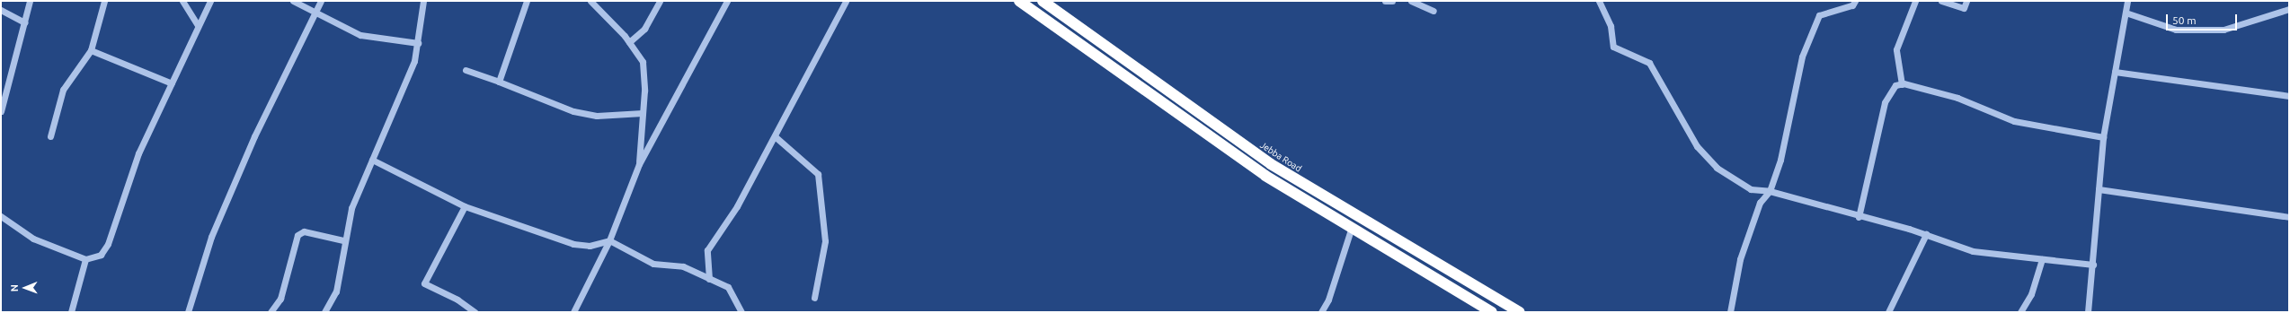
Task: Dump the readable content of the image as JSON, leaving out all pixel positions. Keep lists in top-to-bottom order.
{
  "streets": {
    "highway": ["Jebba Road"]
  },
  "scale_bar": "50 m",
  "north": "left"
}
